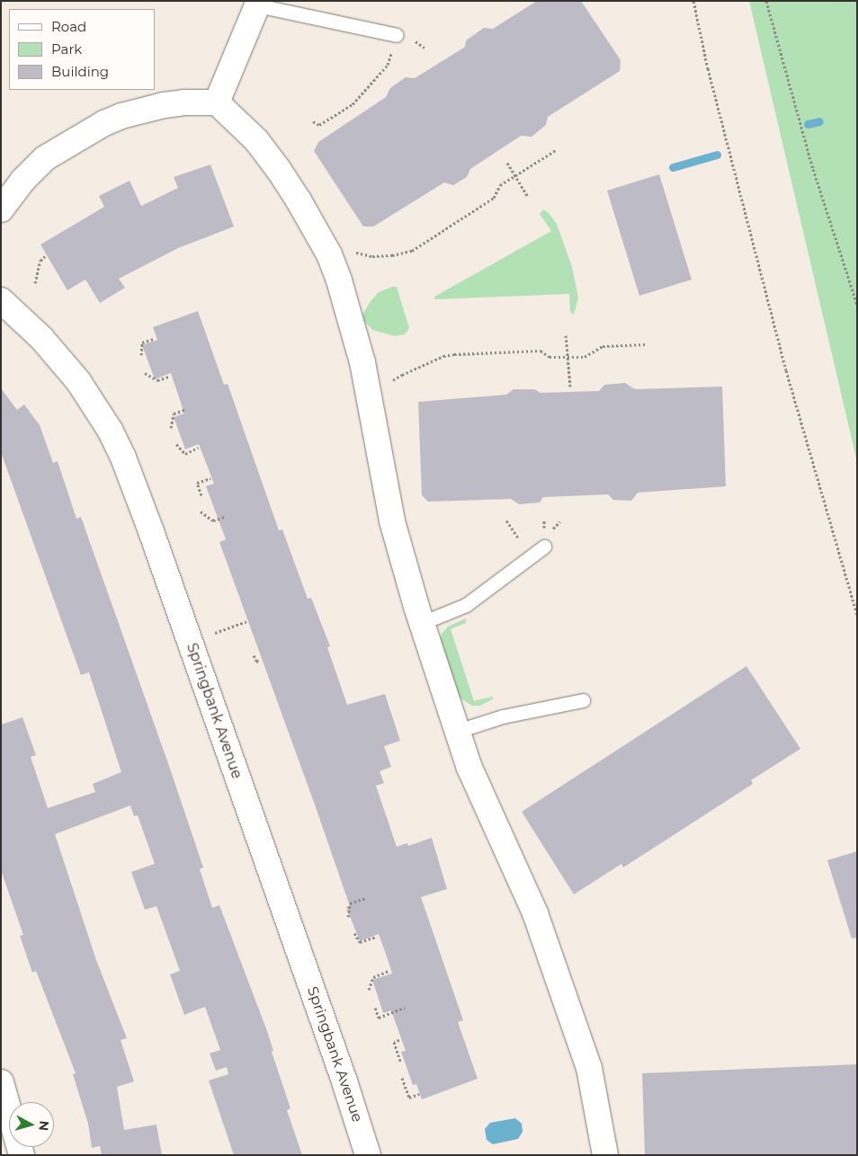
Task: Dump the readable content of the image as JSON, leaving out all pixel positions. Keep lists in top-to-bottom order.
{
  "streets": {
    "street": ["Springbank Avenue"]
  },
  "legend": ["Road", "Park", "Building"],
  "north": "right"
}
